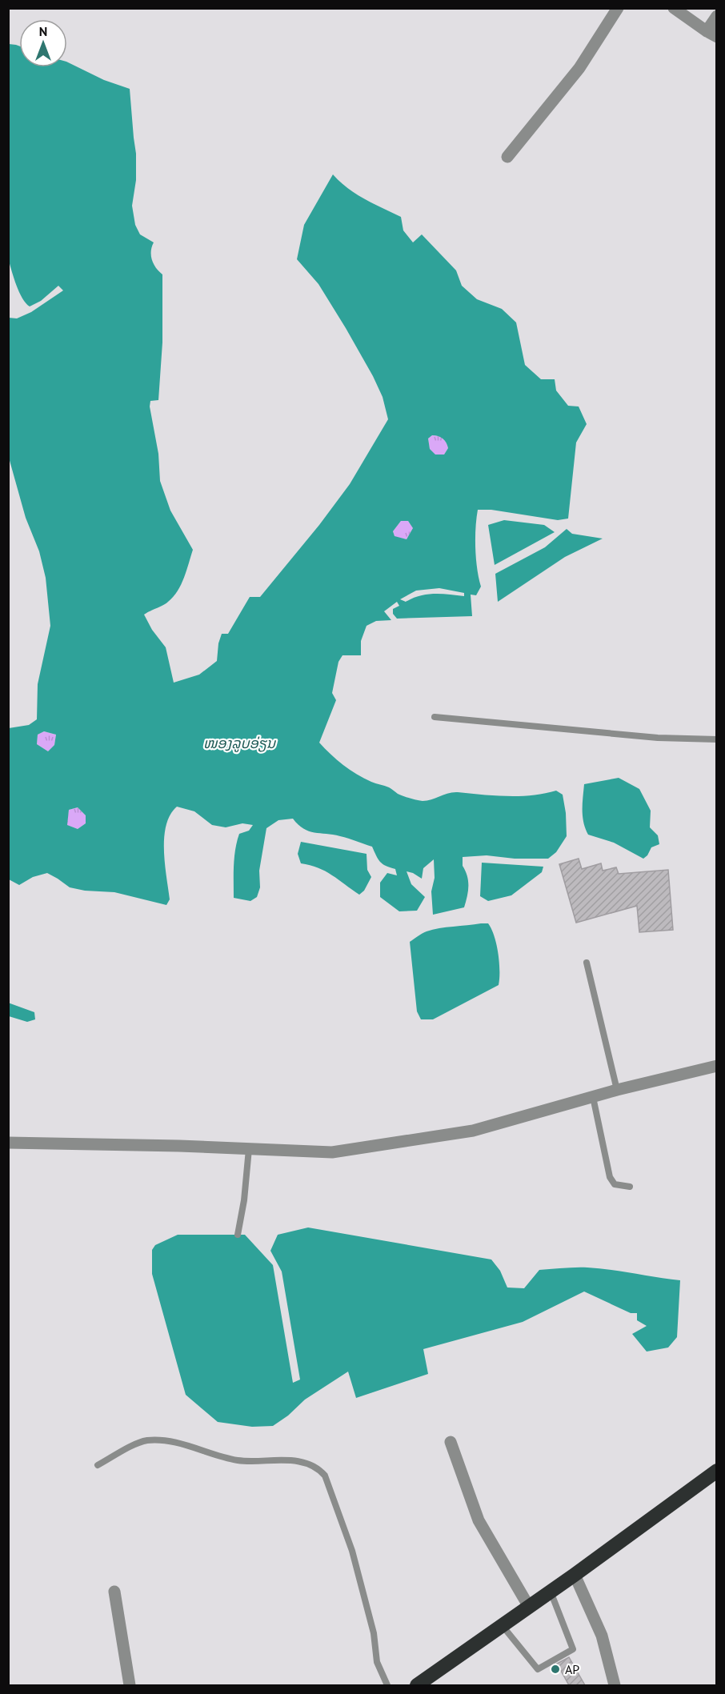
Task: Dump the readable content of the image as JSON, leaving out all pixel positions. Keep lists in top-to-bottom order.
{
  "water": ["ໜອງລູບອ່ຽນ"],
  "places": ["AP"],
  "north": "top"
}
